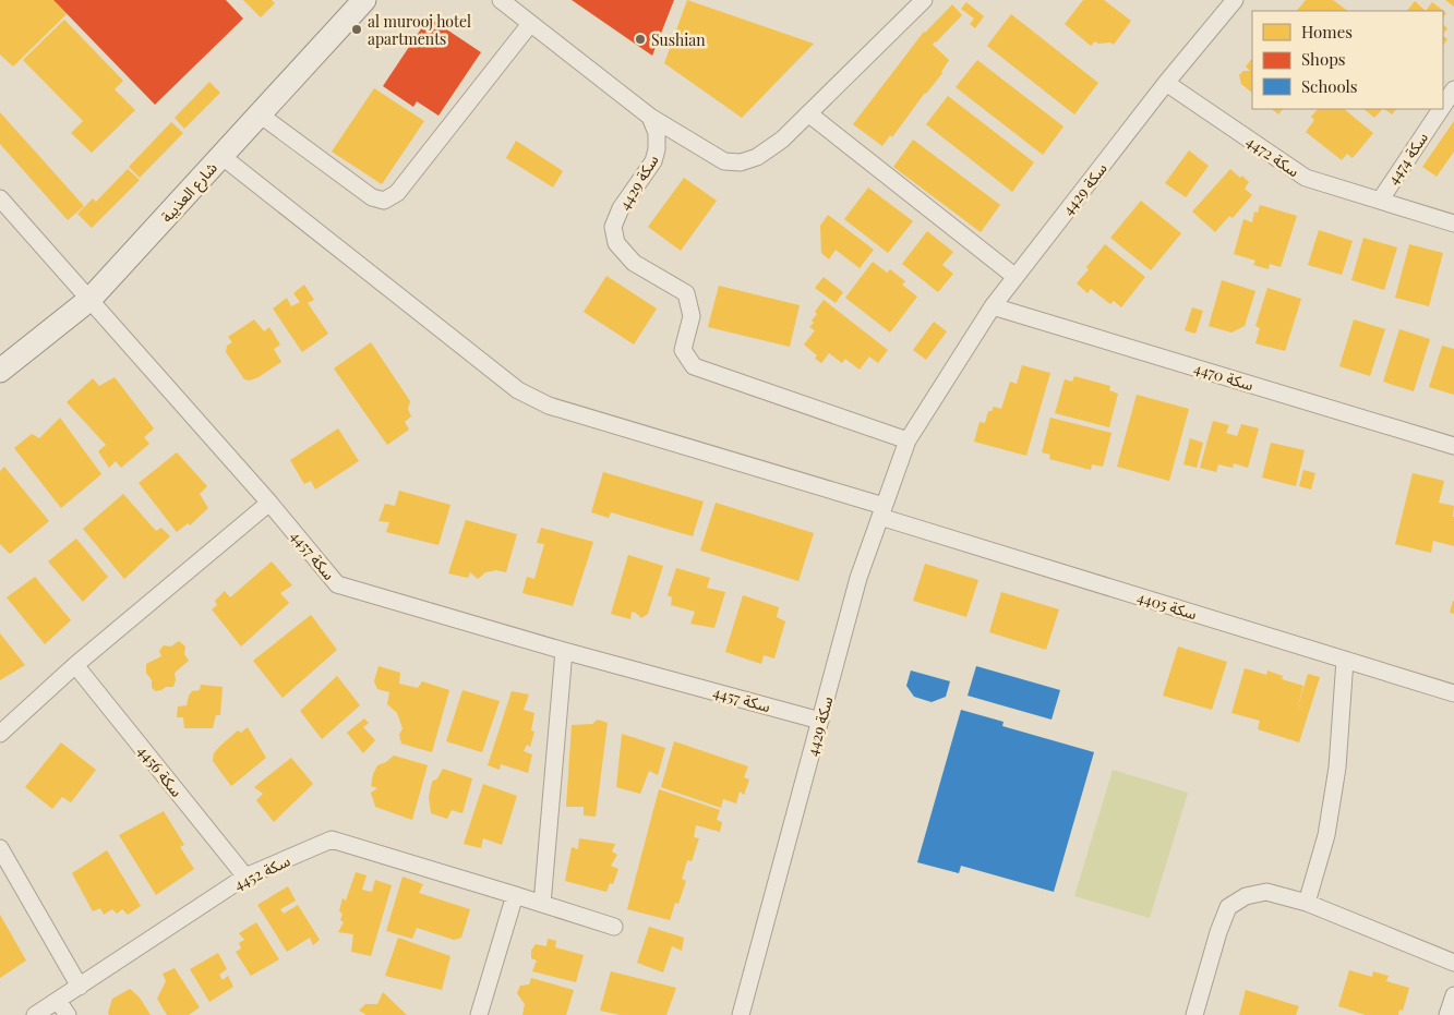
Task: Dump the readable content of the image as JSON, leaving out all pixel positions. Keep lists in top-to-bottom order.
{
  "streets": {
    "street": [
      "سكة 4472",
      "سكة 4474",
      "سكة 4429",
      "شارع العذيبة",
      "سكة 4470",
      "سكة 4457",
      "سكة 4405",
      "سكة 4456",
      "سكة 4452"
    ]
  },
  "crossings": [
    ["سكة 4472", "سكة 4474"],
    ["سكة 4472", "سكة 4429"],
    ["سكة 4429", "سكة 4470"],
    ["سكة 4429", "سكة 4457"],
    ["سكة 4429", "سكة 4405"],
    ["شارع العذيبة", "سكة 4457"],
    ["شارع العذيبة", "سكة 4405"],
    ["سكة 4456", "سكة 4452"]
  ],
  "places": ["al murooj hotel apartments", "Sushian"],
  "legend": ["Homes", "Shops", "Schools"]
}
